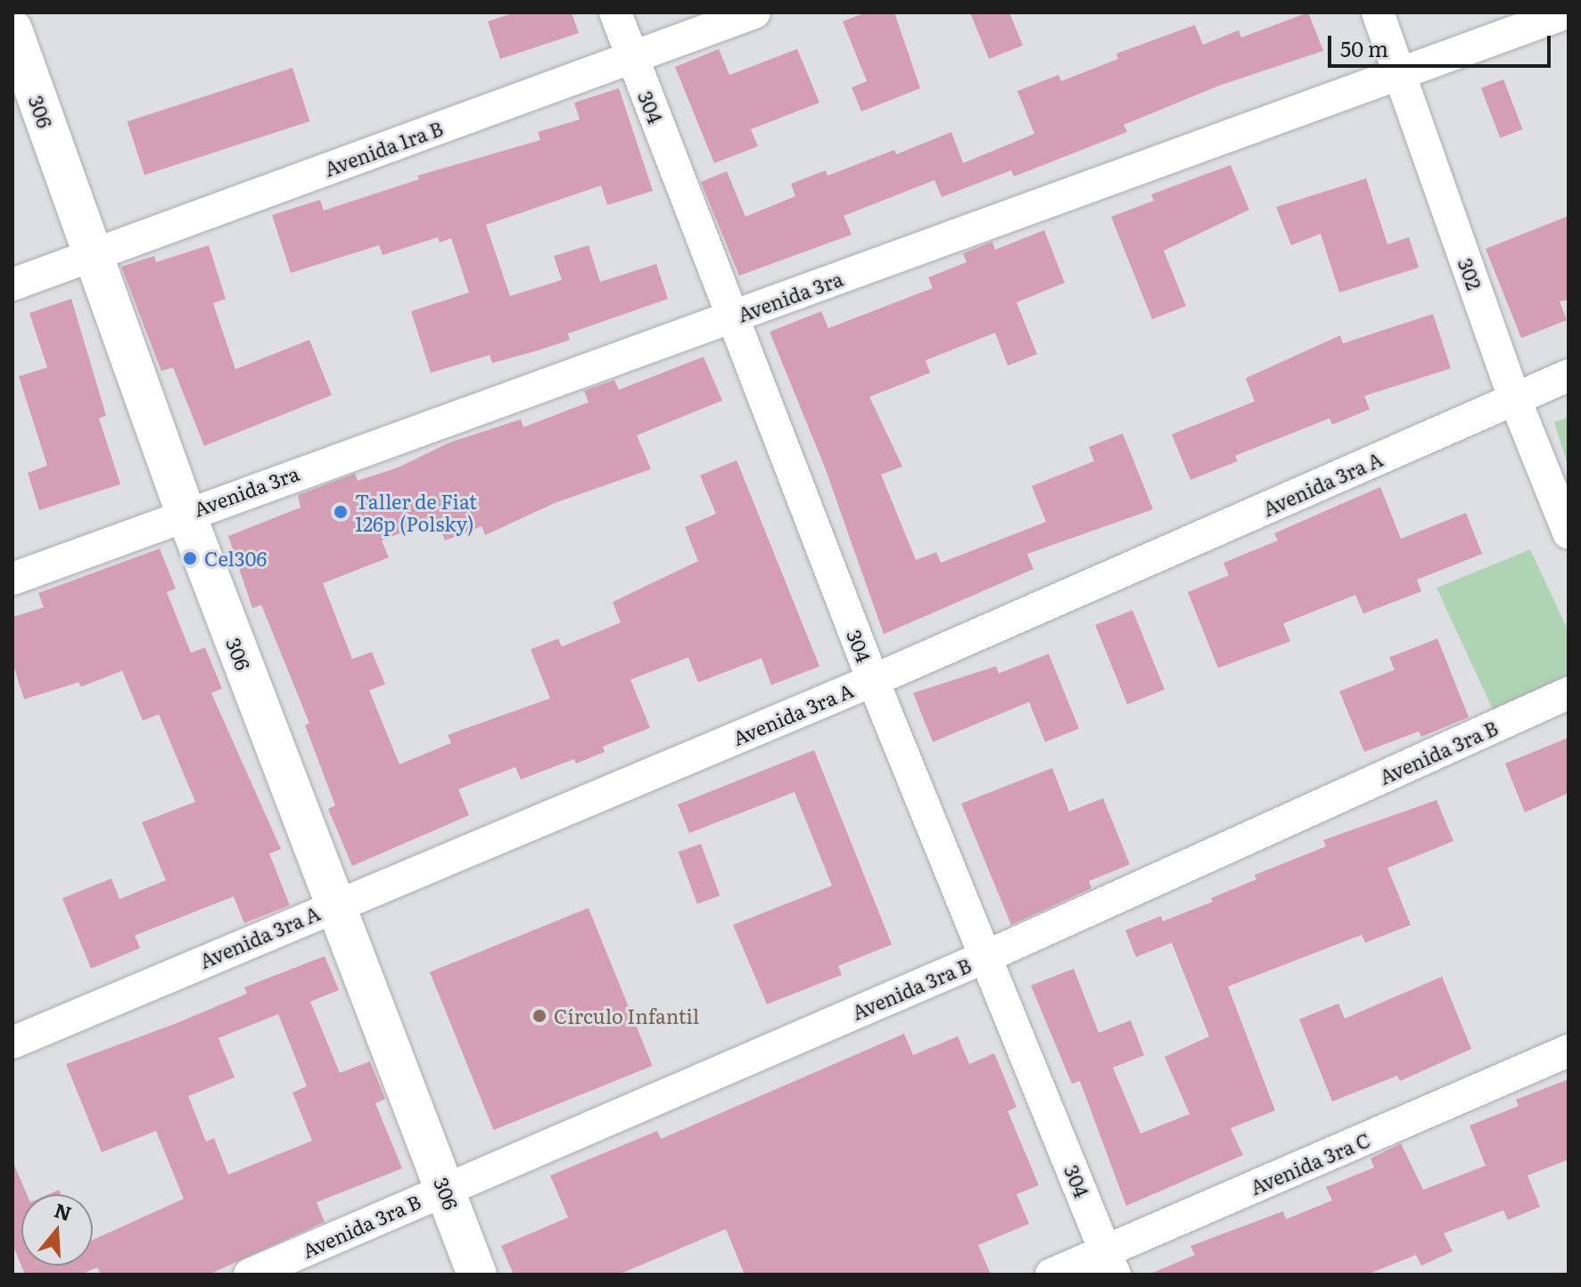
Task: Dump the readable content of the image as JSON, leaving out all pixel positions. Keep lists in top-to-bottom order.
{
  "streets": {
    "street": [
      "304",
      "306",
      "Avenida 1ra B",
      "302",
      "Avenida 3ra",
      "Avenida 3ra A",
      "Avenida 3ra B",
      "Avenida 3ra C"
    ]
  },
  "crossings": [
    ["304", "Avenida 1ra B"],
    ["304", "Avenida 3ra"],
    ["304", "Avenida 3ra A"],
    ["304", "Avenida 3ra B"],
    ["304", "Avenida 3ra C"],
    ["306", "Avenida 1ra B"],
    ["306", "Avenida 3ra"],
    ["306", "Avenida 3ra A"],
    ["306", "Avenida 3ra B"],
    ["302", "Avenida 3ra"],
    ["302", "Avenida 3ra A"]
  ],
  "places": ["Taller de Fiat 126p (Polsky)", "Cel306", "Círculo Infantil"],
  "scale_bar": "50 m",
  "north": "top"
}
